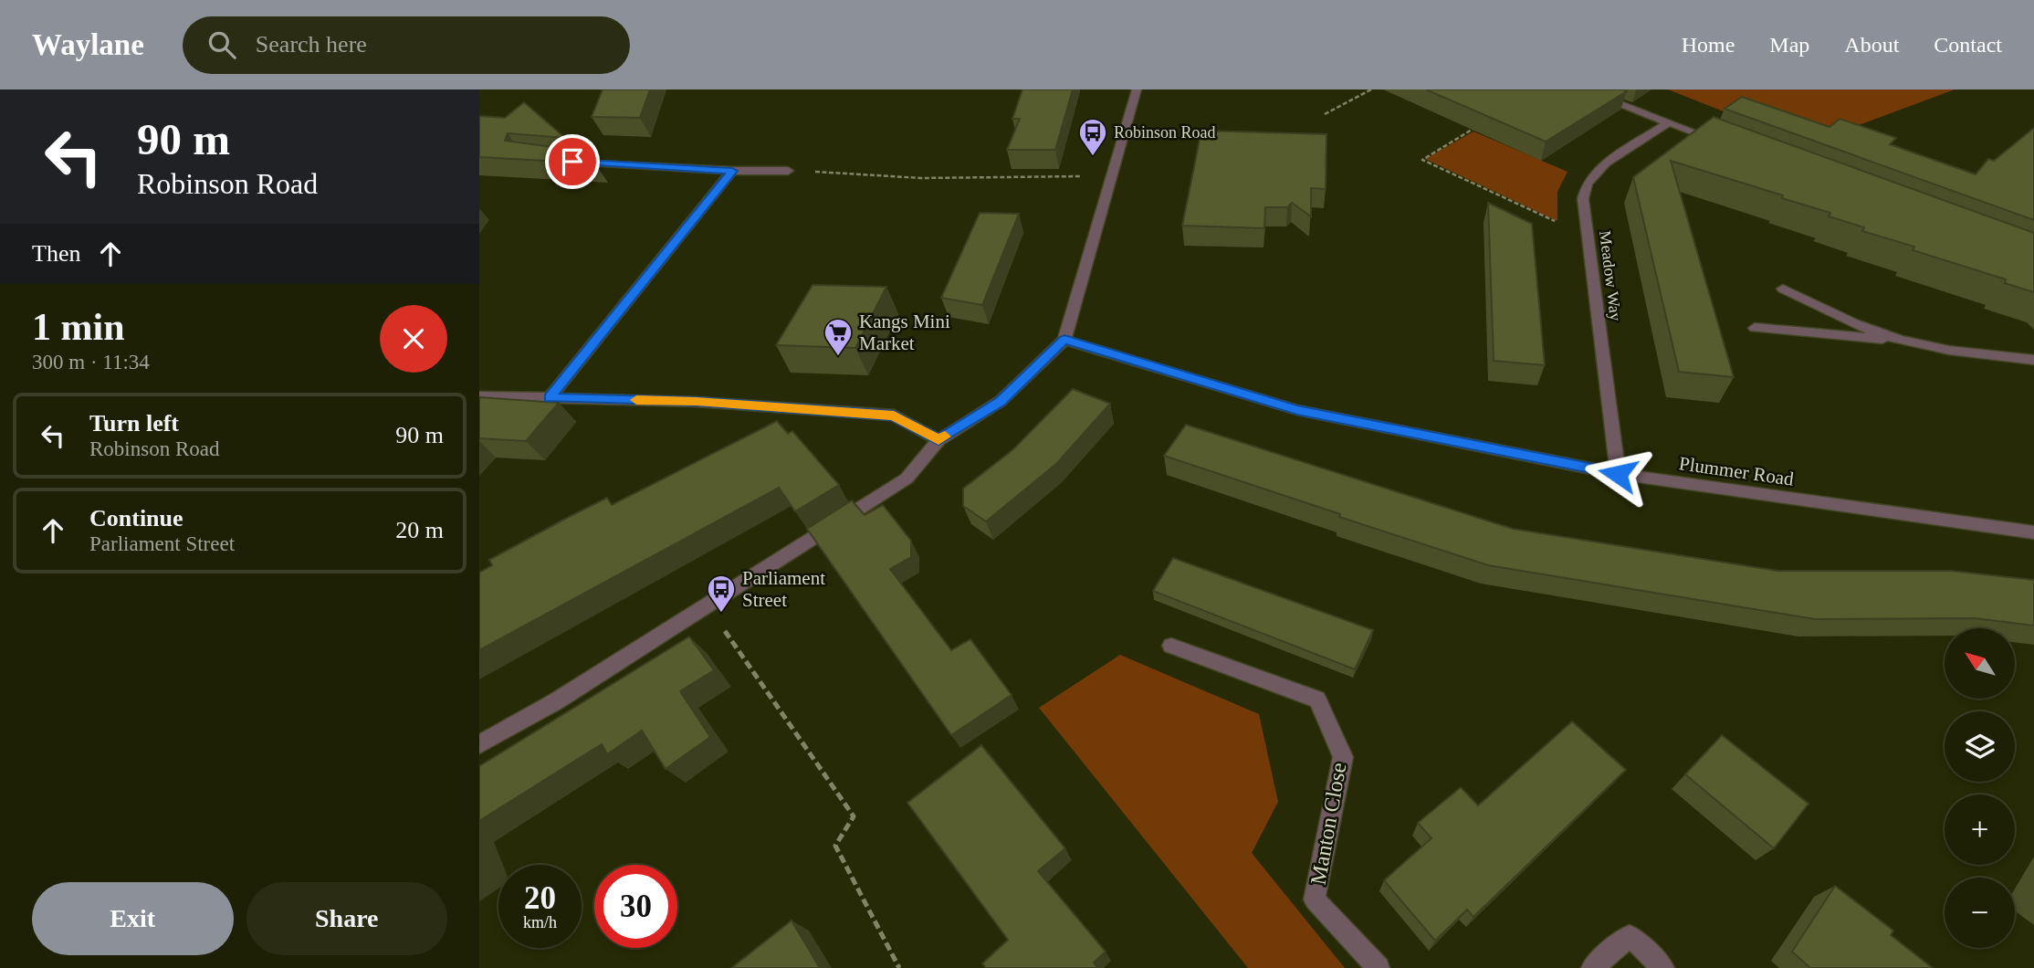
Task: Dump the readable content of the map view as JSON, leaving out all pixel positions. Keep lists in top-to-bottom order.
{
  "streets": {
    "street": ["Meadow Way", "Plummer Road", "Manton Close"]
  },
  "crossings": [
    ["Meadow Way", "Plummer Road"]
  ],
  "places": {
    "bus stop": ["Robinson Road", "Parliament Street"],
    "supermarket": ["Kangs Mini Market"]
  },
  "north": "top left",
  "page": {
    "header": "Waylane",
    "search": "Search here",
    "nav": [
      "Home",
      "Map",
      "About",
      "Contact"
    ],
    "turn": ["90 m", "Robinson Road"],
    "then": "Then",
    "heading": ["1 min", "300 m · 11:34"],
    "list": [
      {
        "name": "Turn left",
        "note": "Robinson Road",
        "value": "90 m"
      },
      {
        "name": "Continue",
        "note": "Parliament Street",
        "value": "20 m"
      }
    ],
    "map_buttons": ["+", "−"],
    "speed": "20 km/h",
    "limit": "30",
    "buttons": ["Exit", "Share"]
  }
}
